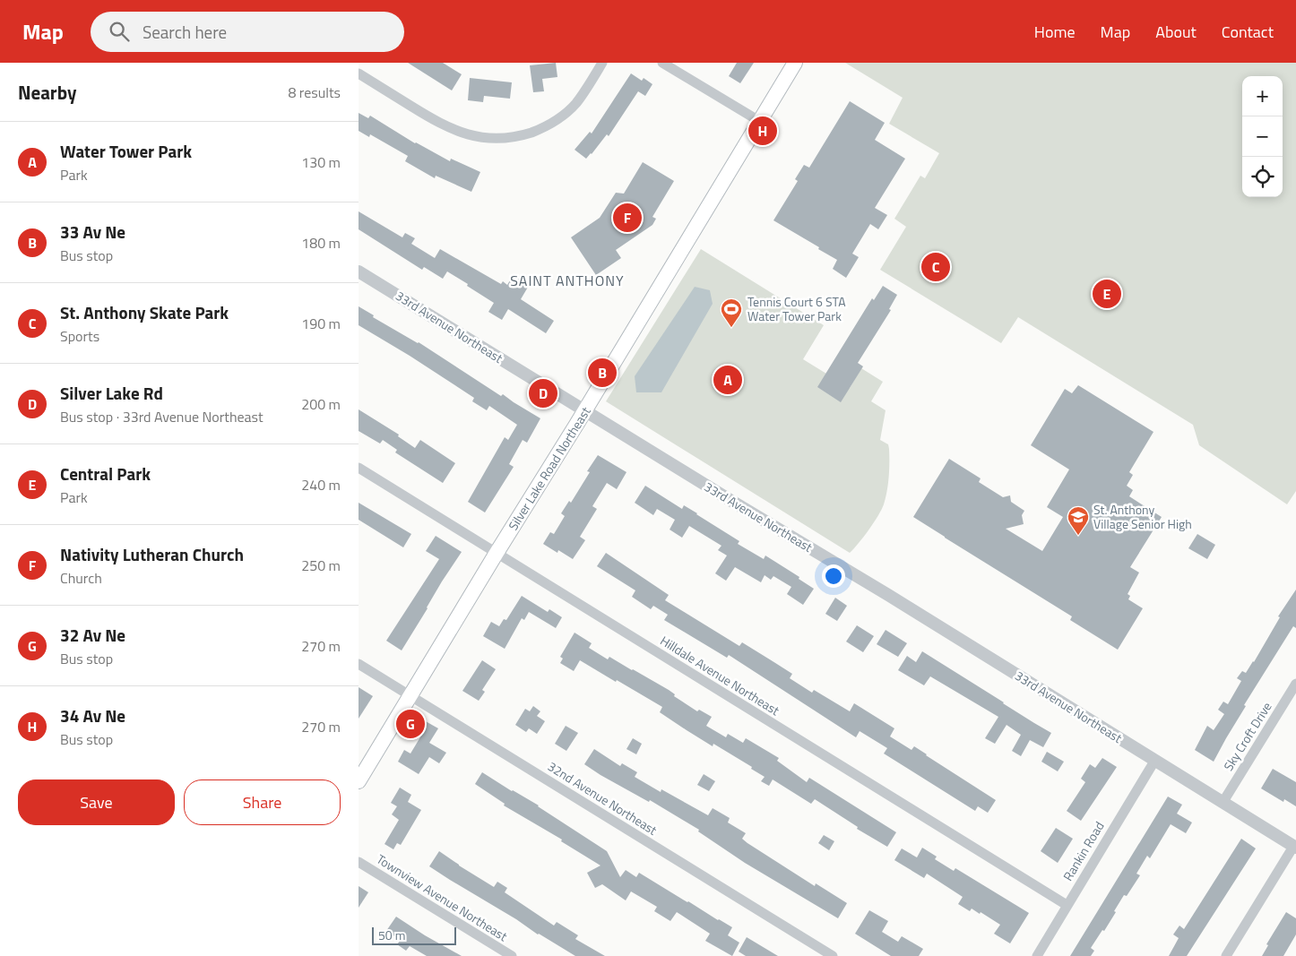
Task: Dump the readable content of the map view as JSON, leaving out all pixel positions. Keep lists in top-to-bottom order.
{
  "streets": {
    "main road": ["Silver Lake Road Northeast"],
    "street": [
      "33rd Avenue Northeast",
      "Hilldale Avenue Northeast",
      "Sky Croft Drive",
      "32nd Avenue Northeast",
      "Rankin Road",
      "Townview Avenue Northeast"
    ]
  },
  "crossings": [
    ["33rd Avenue Northeast", "Silver Lake Road Northeast"],
    ["33rd Avenue Northeast", "Sky Croft Drive"],
    ["33rd Avenue Northeast", "Rankin Road"],
    ["Silver Lake Road Northeast", "Hilldale Avenue Northeast"],
    ["Silver Lake Road Northeast", "32nd Avenue Northeast"],
    ["Hilldale Avenue Northeast", "Rankin Road"]
  ],
  "districts": ["SAINT ANTHONY"],
  "places": {
    "sports": ["Tennis Court 6 STA Water Tower Park"],
    "school or university": ["St. Anthony Village Senior High"]
  },
  "scale_bar": "50 m",
  "page": {
    "header": "Map",
    "search": "Search here",
    "nav": [
      "Home",
      "Map",
      "About",
      "Contact"
    ],
    "heading": ["Nearby", "8 results"],
    "map_buttons": ["+", "−"],
    "pins": [
      "H",
      "F",
      "C",
      "E",
      "B",
      "A",
      "D",
      "G"
    ],
    "list": [
      {
        "mark": "A",
        "name": "Water Tower Park",
        "note": "Park",
        "value": "130 m"
      },
      {
        "mark": "B",
        "name": "33 Av Ne",
        "note": "Bus stop",
        "value": "180 m"
      },
      {
        "mark": "C",
        "name": "St. Anthony Skate Park",
        "note": "Sports",
        "value": "190 m"
      },
      {
        "mark": "D",
        "name": "Silver Lake Rd",
        "note": "Bus stop · 33rd Avenue Northeast",
        "value": "200 m"
      },
      {
        "mark": "E",
        "name": "Central Park",
        "note": "Park",
        "value": "240 m"
      },
      {
        "mark": "F",
        "name": "Nativity Lutheran Church",
        "note": "Church",
        "value": "250 m"
      },
      {
        "mark": "G",
        "name": "32 Av Ne",
        "note": "Bus stop",
        "value": "270 m"
      },
      {
        "mark": "H",
        "name": "34 Av Ne",
        "note": "Bus stop",
        "value": "270 m"
      }
    ],
    "buttons": ["Save", "Share"],
    "scale": "50 m"
  }
}
